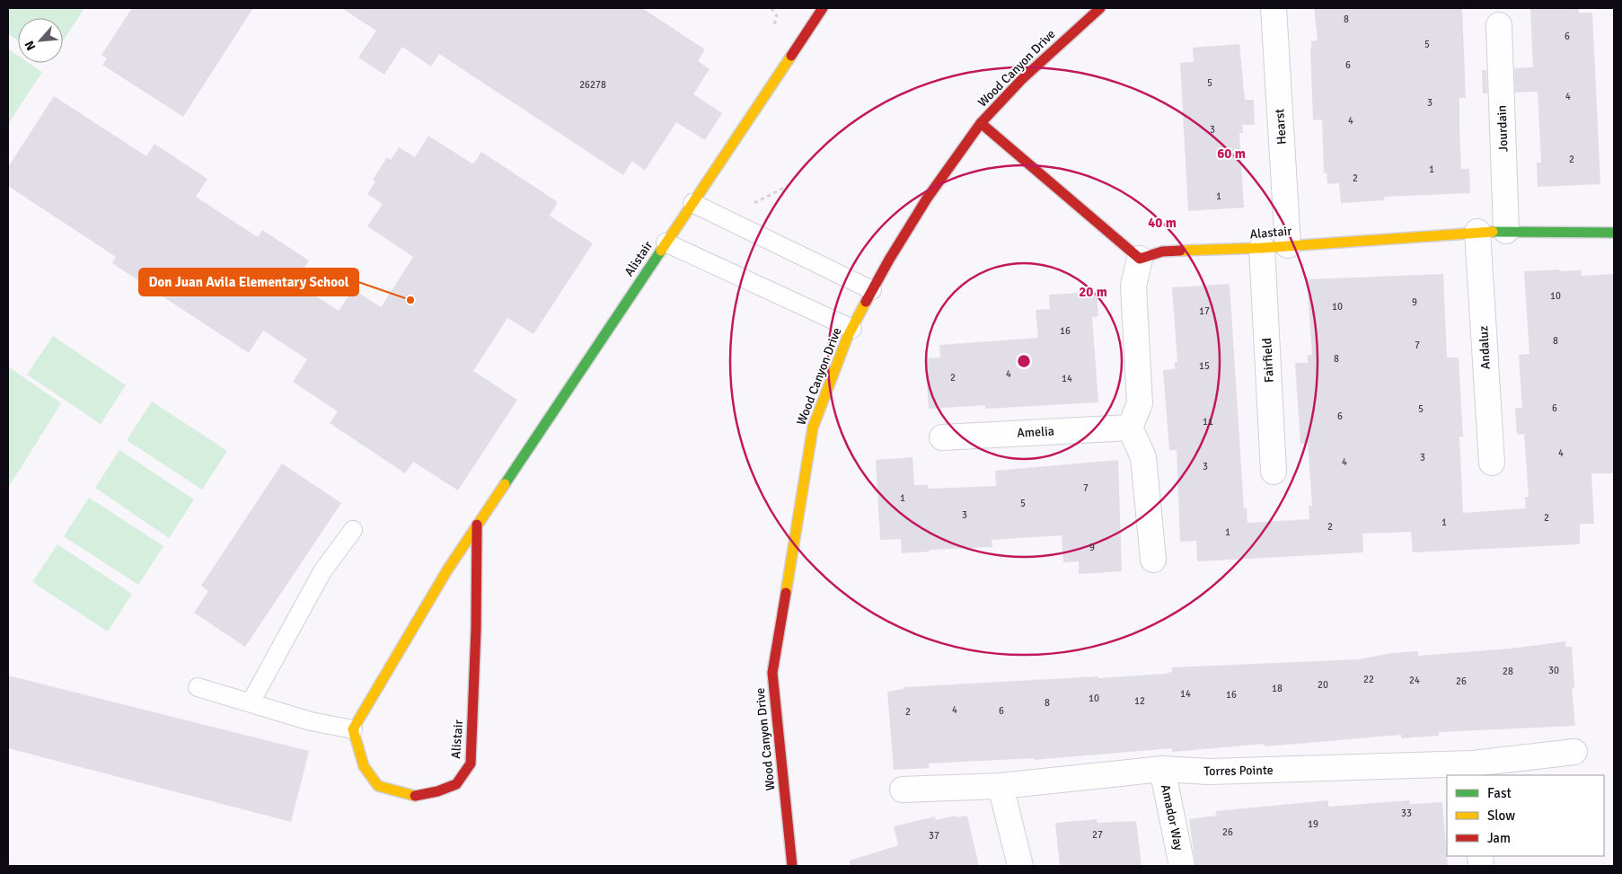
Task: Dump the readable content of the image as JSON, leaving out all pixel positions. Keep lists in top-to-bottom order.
{
  "streets": {
    "street": [
      "Wood Canyon Drive",
      "Hearst",
      "Jourdain",
      "Alastair",
      "Alistair",
      "Andaluz",
      "Fairfield",
      "Amelia",
      "Torres Pointe",
      "Amador Way"
    ]
  },
  "crossings": [
    ["Hearst", "Alastair"],
    ["Jourdain", "Alastair"],
    ["Alastair", "Andaluz"],
    ["Alastair", "Fairfield"],
    ["Torres Pointe", "Amador Way"]
  ],
  "places": ["Don Juan Avila Elementary School"],
  "house_numbers": [
    "8",
    "6",
    "5",
    "6",
    "5",
    "26278",
    "4",
    "3",
    "4",
    "3",
    "2",
    "1",
    "2",
    "1",
    "10",
    "9",
    "10",
    "17",
    "16",
    "8",
    "7",
    "8",
    "15",
    "4",
    "2",
    "14",
    "6",
    "5",
    "6",
    "11",
    "4",
    "3",
    "4",
    "3",
    "7",
    "1",
    "5",
    "3",
    "2",
    "1",
    "2",
    "1",
    "9",
    "30",
    "28",
    "22",
    "24",
    "26",
    "20",
    "18",
    "14",
    "16",
    "10",
    "12",
    "8",
    "4",
    "6",
    "2",
    "33",
    "19",
    "26",
    "27",
    "37"
  ],
  "legend": ["Fast", "Slow", "Jam"],
  "north": "bottom left",
  "rings": ["60 m", "40 m", "20 m"]
}
